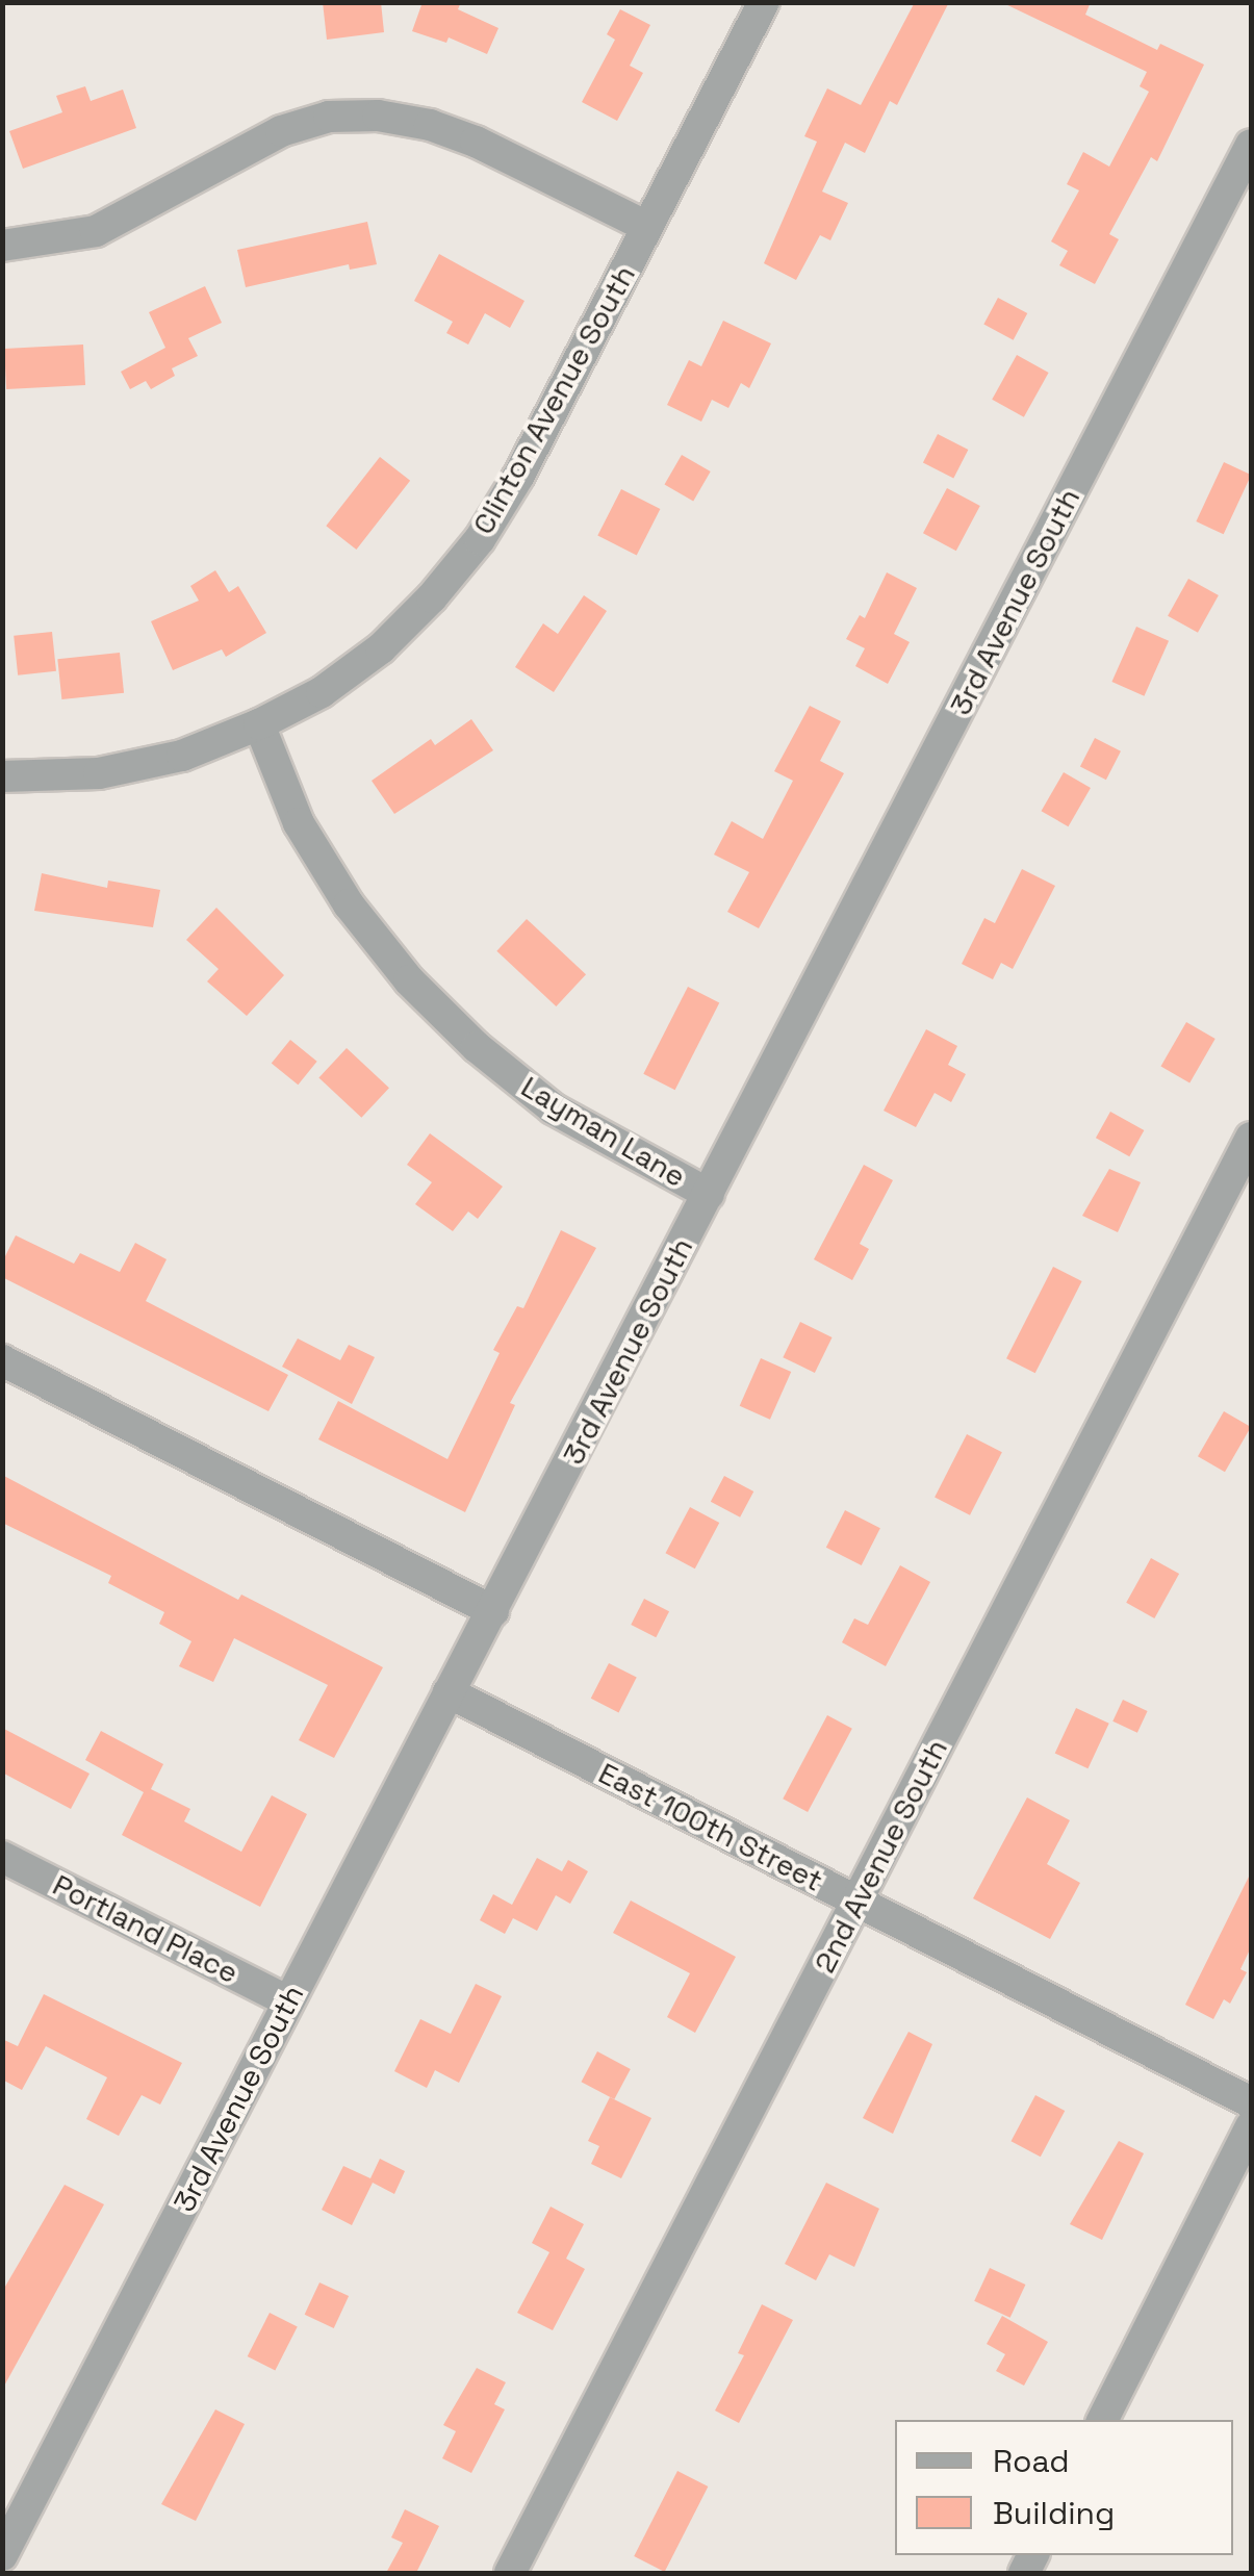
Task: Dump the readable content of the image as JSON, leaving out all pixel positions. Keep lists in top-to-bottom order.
{
  "streets": {
    "street": [
      "Clinton Avenue South",
      "3rd Avenue South",
      "Layman Lane",
      "East 100th Street",
      "2nd Avenue South",
      "Portland Place"
    ]
  },
  "crossings": [
    ["Clinton Avenue South", "Layman Lane"],
    ["3rd Avenue South", "Layman Lane"],
    ["3rd Avenue South", "East 100th Street"],
    ["3rd Avenue South", "Portland Place"],
    ["East 100th Street", "2nd Avenue South"]
  ],
  "legend": ["Road", "Building"]
}
